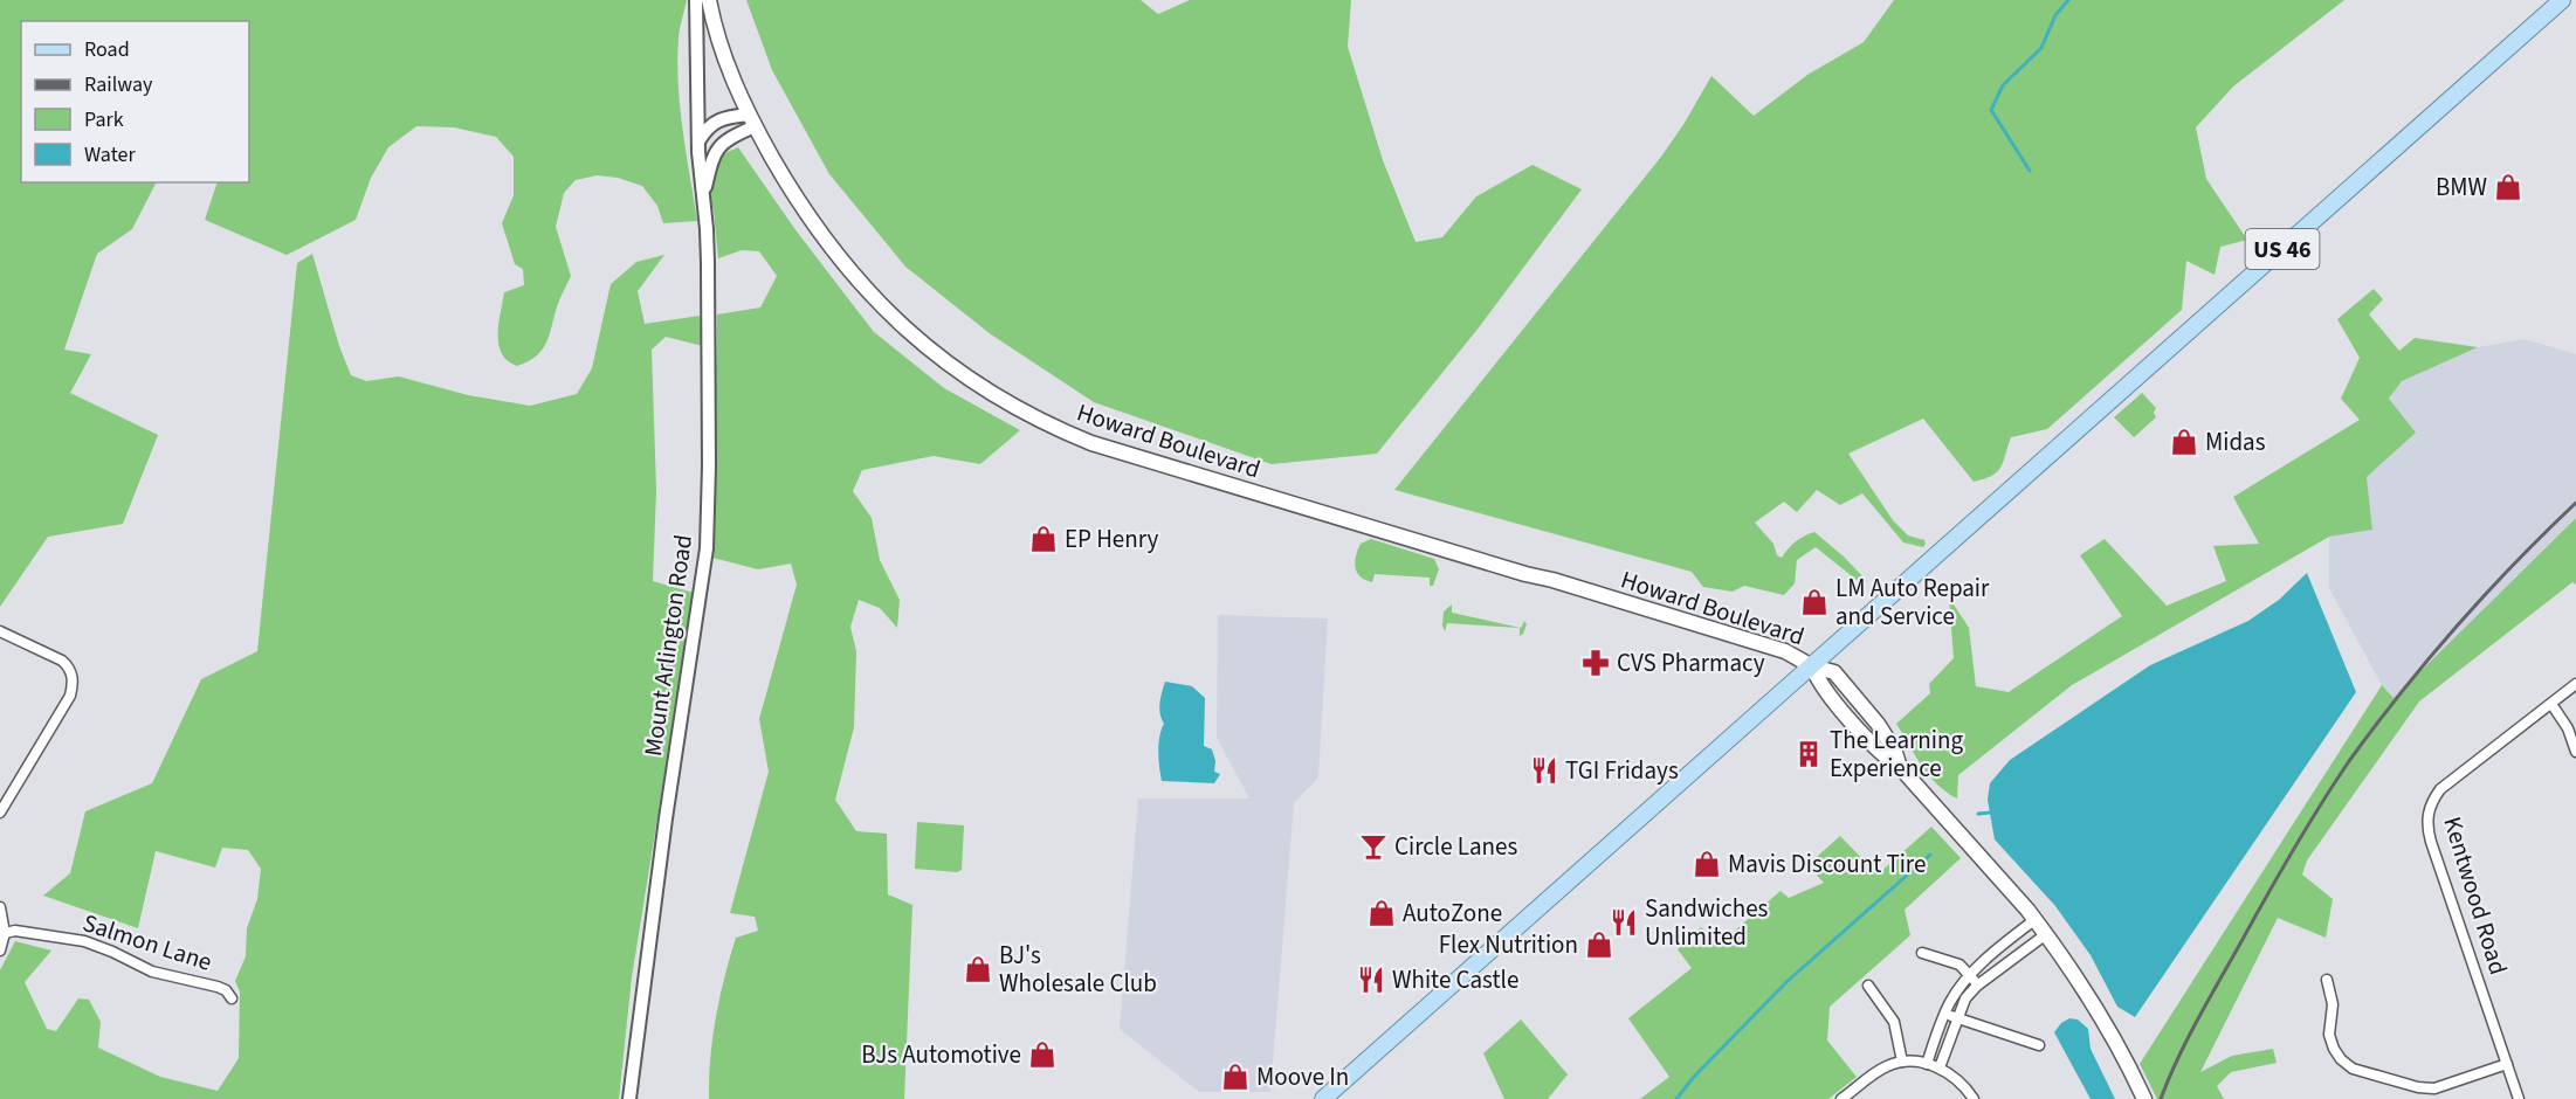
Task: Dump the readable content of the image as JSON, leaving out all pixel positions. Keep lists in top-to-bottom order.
{
  "streets": {
    "main road": ["US 46", "Howard Boulevard"],
    "street": ["Mount Arlington Road", "Kentwood Road", "Salmon Lane"]
  },
  "crossings": [
    ["US 46", "Howard Boulevard"],
    ["Howard Boulevard", "Mount Arlington Road"]
  ],
  "places": {
    "shop": [
      "BMW",
      "Midas",
      "EP Henry",
      "LM Auto Repair and Service",
      "Mavis Discount Tire",
      "AutoZone",
      "Flex Nutrition",
      "BJ's Wholesale Club",
      "BJs Automotive",
      "Moove In"
    ],
    "pharmacy": ["CVS Pharmacy"],
    "building": ["The Learning Experience"],
    "restaurant": ["TGI Fridays", "Sandwiches Unlimited", "White Castle"],
    "bar": ["Circle Lanes"]
  },
  "legend": [
    "Road",
    "Railway",
    "Park",
    "Water"
  ]
}
